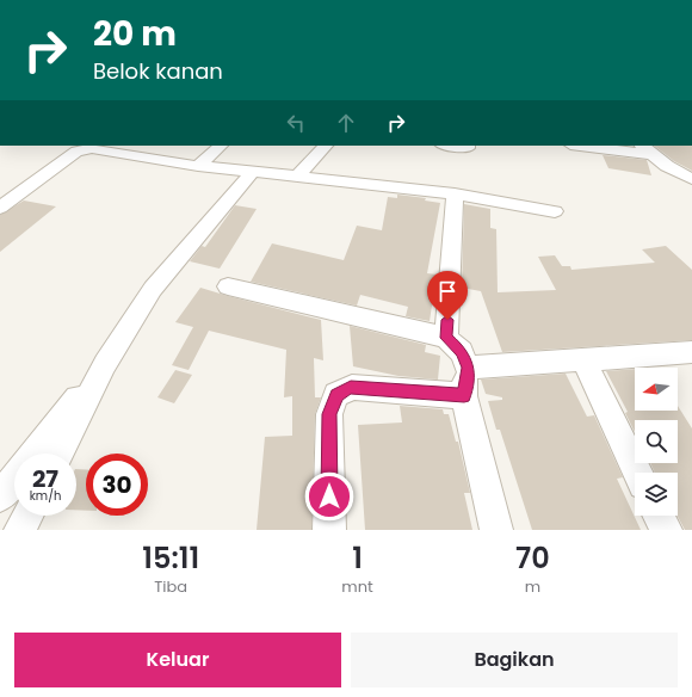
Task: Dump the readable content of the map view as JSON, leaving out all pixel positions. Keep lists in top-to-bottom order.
{
  "north": "left",
  "page": {
    "turn": ["20 m", "Belok kanan"],
    "speed": "27 km/h",
    "limit": "30",
    "eta": [
      "15:11",
      "Tiba",
      "1",
      "mnt",
      "70",
      "m"
    ],
    "buttons": ["Keluar", "Bagikan"]
  }
}
